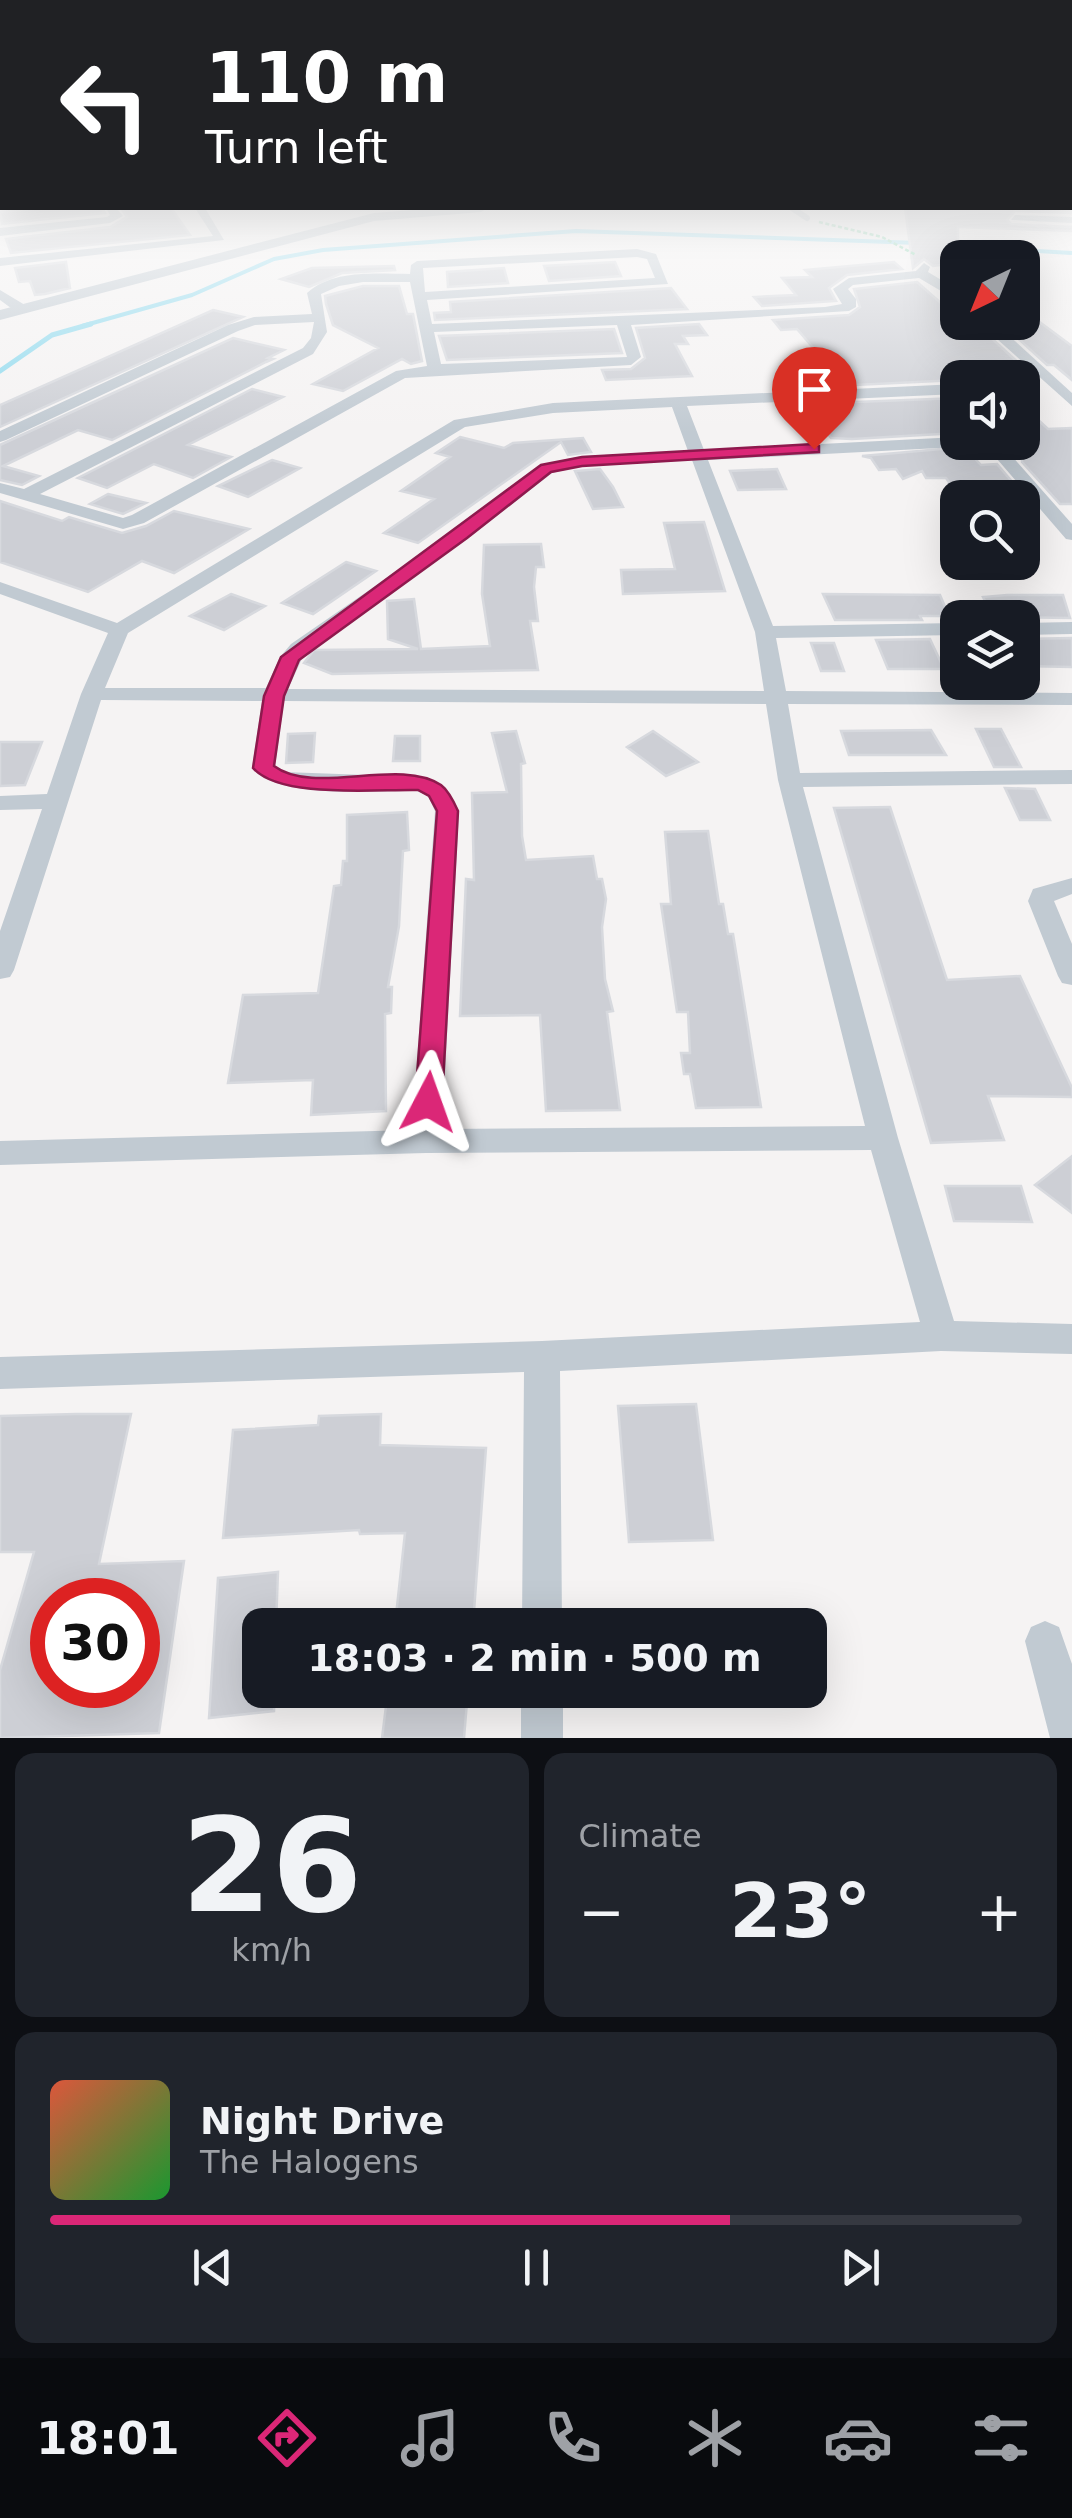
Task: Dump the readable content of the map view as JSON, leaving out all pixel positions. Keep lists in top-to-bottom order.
{
  "north": "bottom left",
  "page": {
    "turn": ["110 m", "Turn left"],
    "limit": "30",
    "trip": "18:03 · 2 min · 500 m",
    "tile": [
      ["26", "km/h"],
      "Climate"
    ],
    "heat": ["−", "23°", "+"],
    "song": ["Night Drive", "The Halogens"],
    "tabs": "18:01"
  }
}
